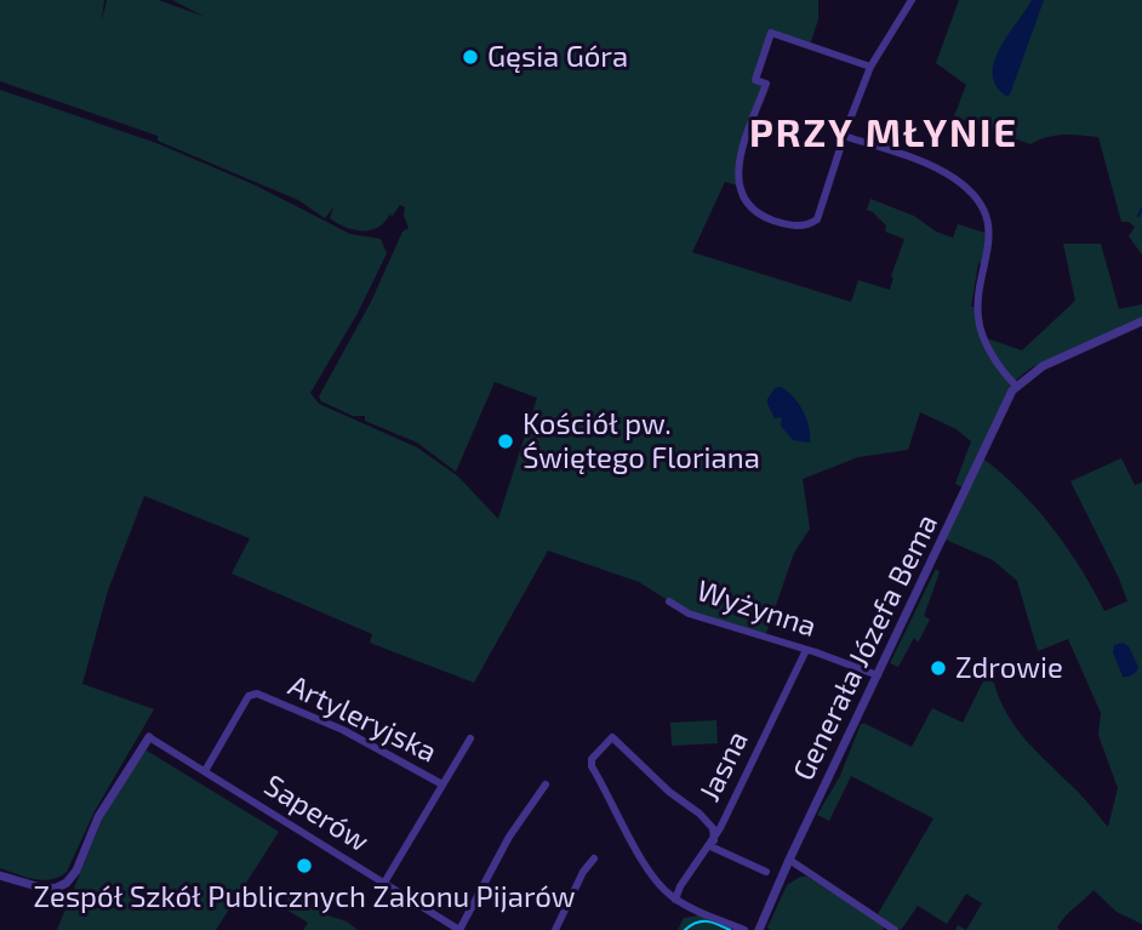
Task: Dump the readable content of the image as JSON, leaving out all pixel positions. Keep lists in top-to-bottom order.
{
  "streets": {
    "street": [
      "Wyżynna",
      "Generała Józefa Bema",
      "Artyleryjska",
      "Jasna",
      "Saperów"
    ]
  },
  "crossings": [
    ["Wyżynna", "Generała Józefa Bema"],
    ["Wyżynna", "Jasna"],
    ["Artyleryjska", "Saperów"]
  ],
  "districts": ["PRZY MŁYNIE"],
  "places": [
    "Gęsia Góra",
    "Kościół pw. Świętego Floriana",
    "Zdrowie",
    "Zespół Szkół Publicznych Zakonu Pijarów"
  ]
}
